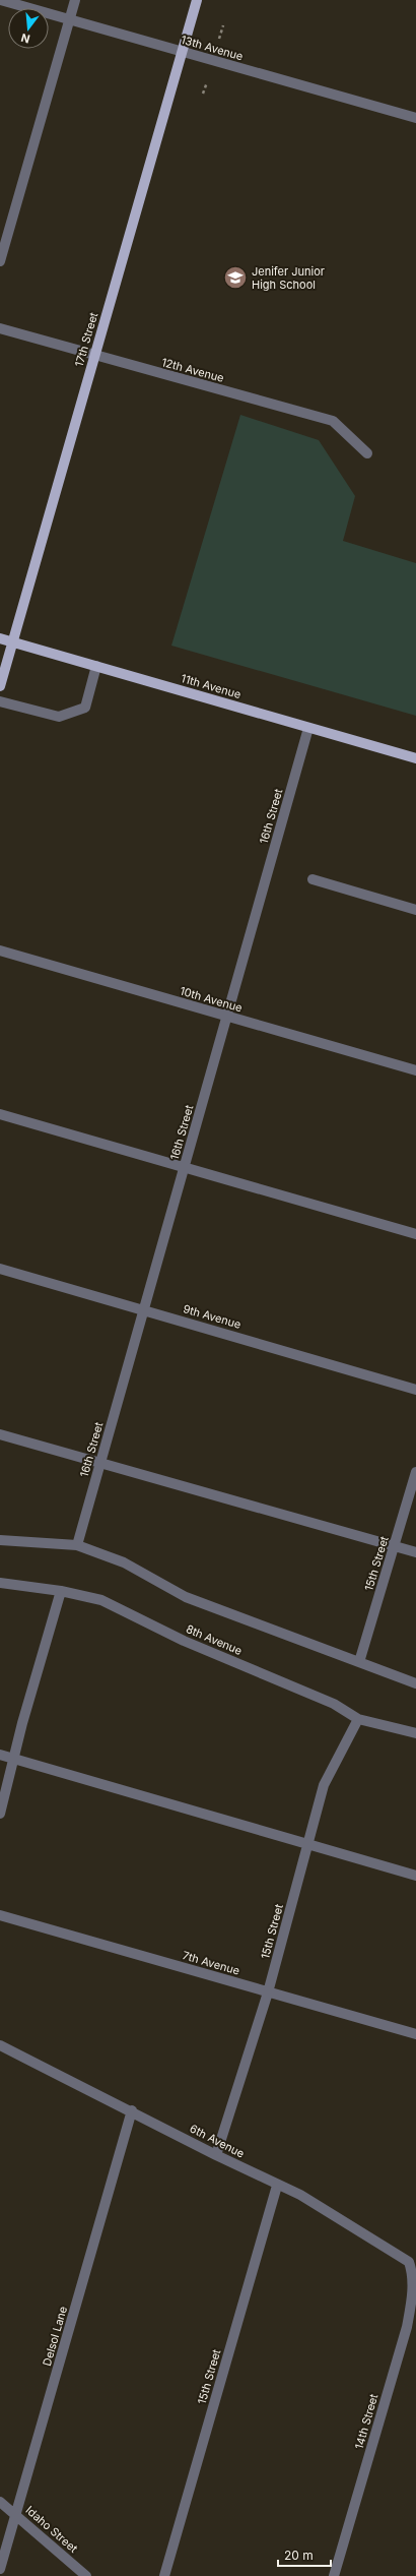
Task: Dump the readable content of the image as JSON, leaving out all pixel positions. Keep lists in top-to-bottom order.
{
  "streets": {
    "main road": ["17th Street", "11th Avenue"],
    "street": [
      "13th Avenue",
      "12th Avenue",
      "16th Street",
      "10th Avenue",
      "9th Avenue",
      "15th Street",
      "8th Avenue",
      "7th Avenue",
      "6th Avenue",
      "Delsol Lane",
      "14th Street",
      "Idaho Street"
    ]
  },
  "crossings": [
    ["13th Avenue", "17th Street"],
    ["17th Street", "12th Avenue"],
    ["17th Street", "11th Avenue"],
    ["11th Avenue", "16th Street"],
    ["16th Street", "10th Avenue"],
    ["16th Street", "9th Avenue"],
    ["15th Street", "8th Avenue"],
    ["15th Street", "7th Avenue"],
    ["15th Street", "6th Avenue"],
    ["6th Avenue", "Delsol Lane"],
    ["6th Avenue", "14th Street"],
    ["Delsol Lane", "Idaho Street"]
  ],
  "places": {
    "school or university": ["Jenifer Junior High School"]
  },
  "scale_bar": "20 m",
  "north": "bottom"
}
